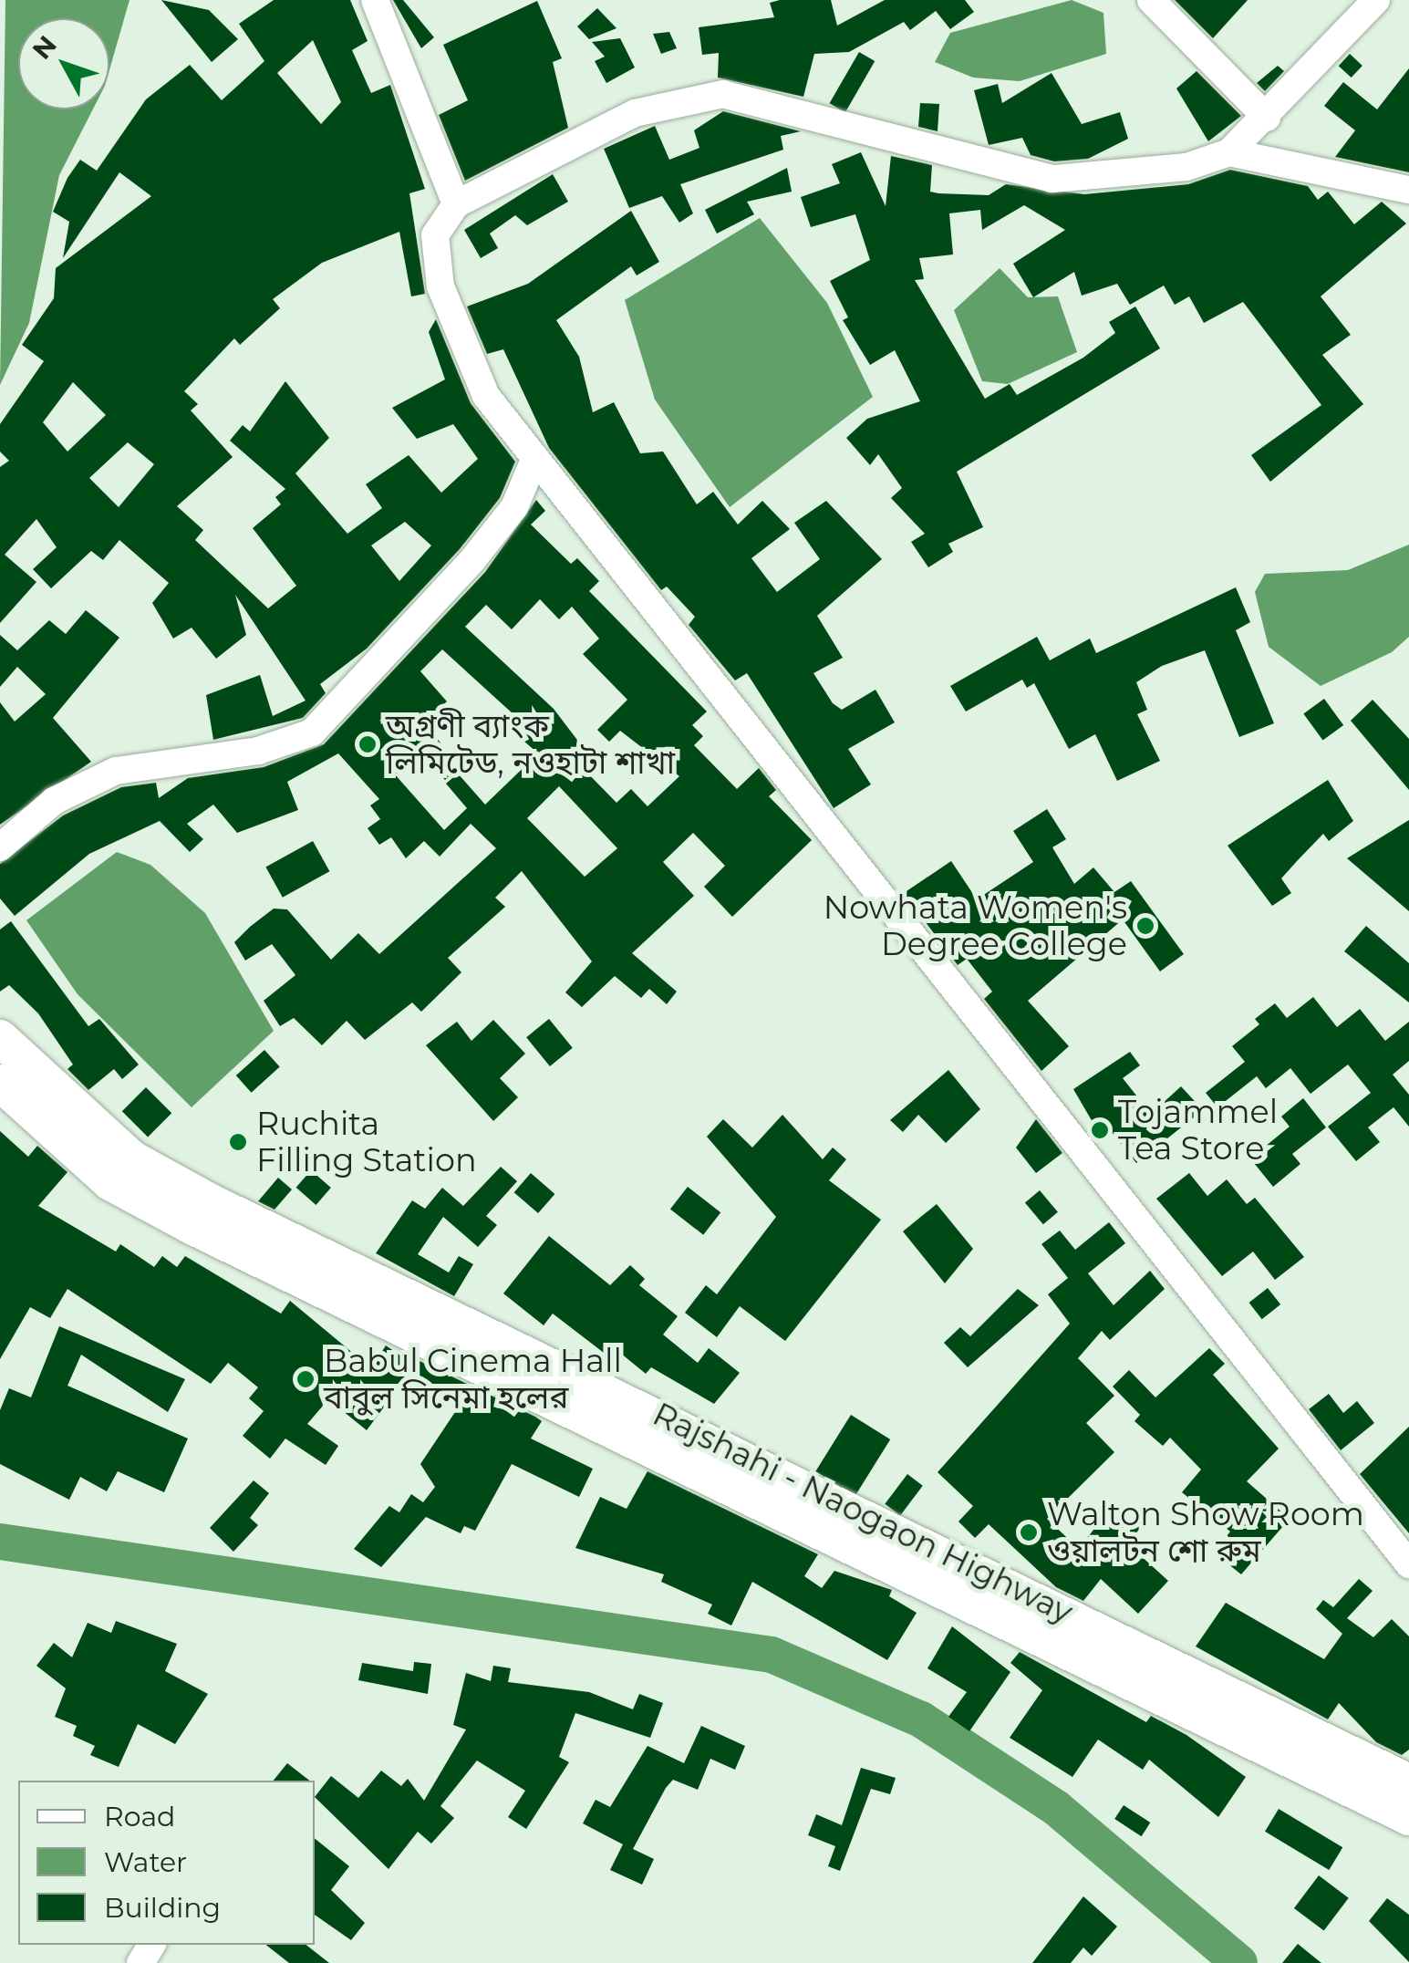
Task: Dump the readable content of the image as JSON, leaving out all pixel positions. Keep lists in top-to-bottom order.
{
  "streets": {
    "main road": ["Rajshahi - Naogaon Highway"]
  },
  "places": [
    "অগ্রণী ব্যাংক লিমিটেড, নওহাটা শাখা",
    "Nowhata Women's Degree College",
    "Tojammel Tea Store",
    "Ruchita Filling Station",
    "Babul Cinema Hall বাবুল সিনেমা হলের",
    "Walton Show Room ওয়ালটন শো রুম"
  ],
  "legend": ["Road", "Water", "Building"],
  "north": "top left"
}
